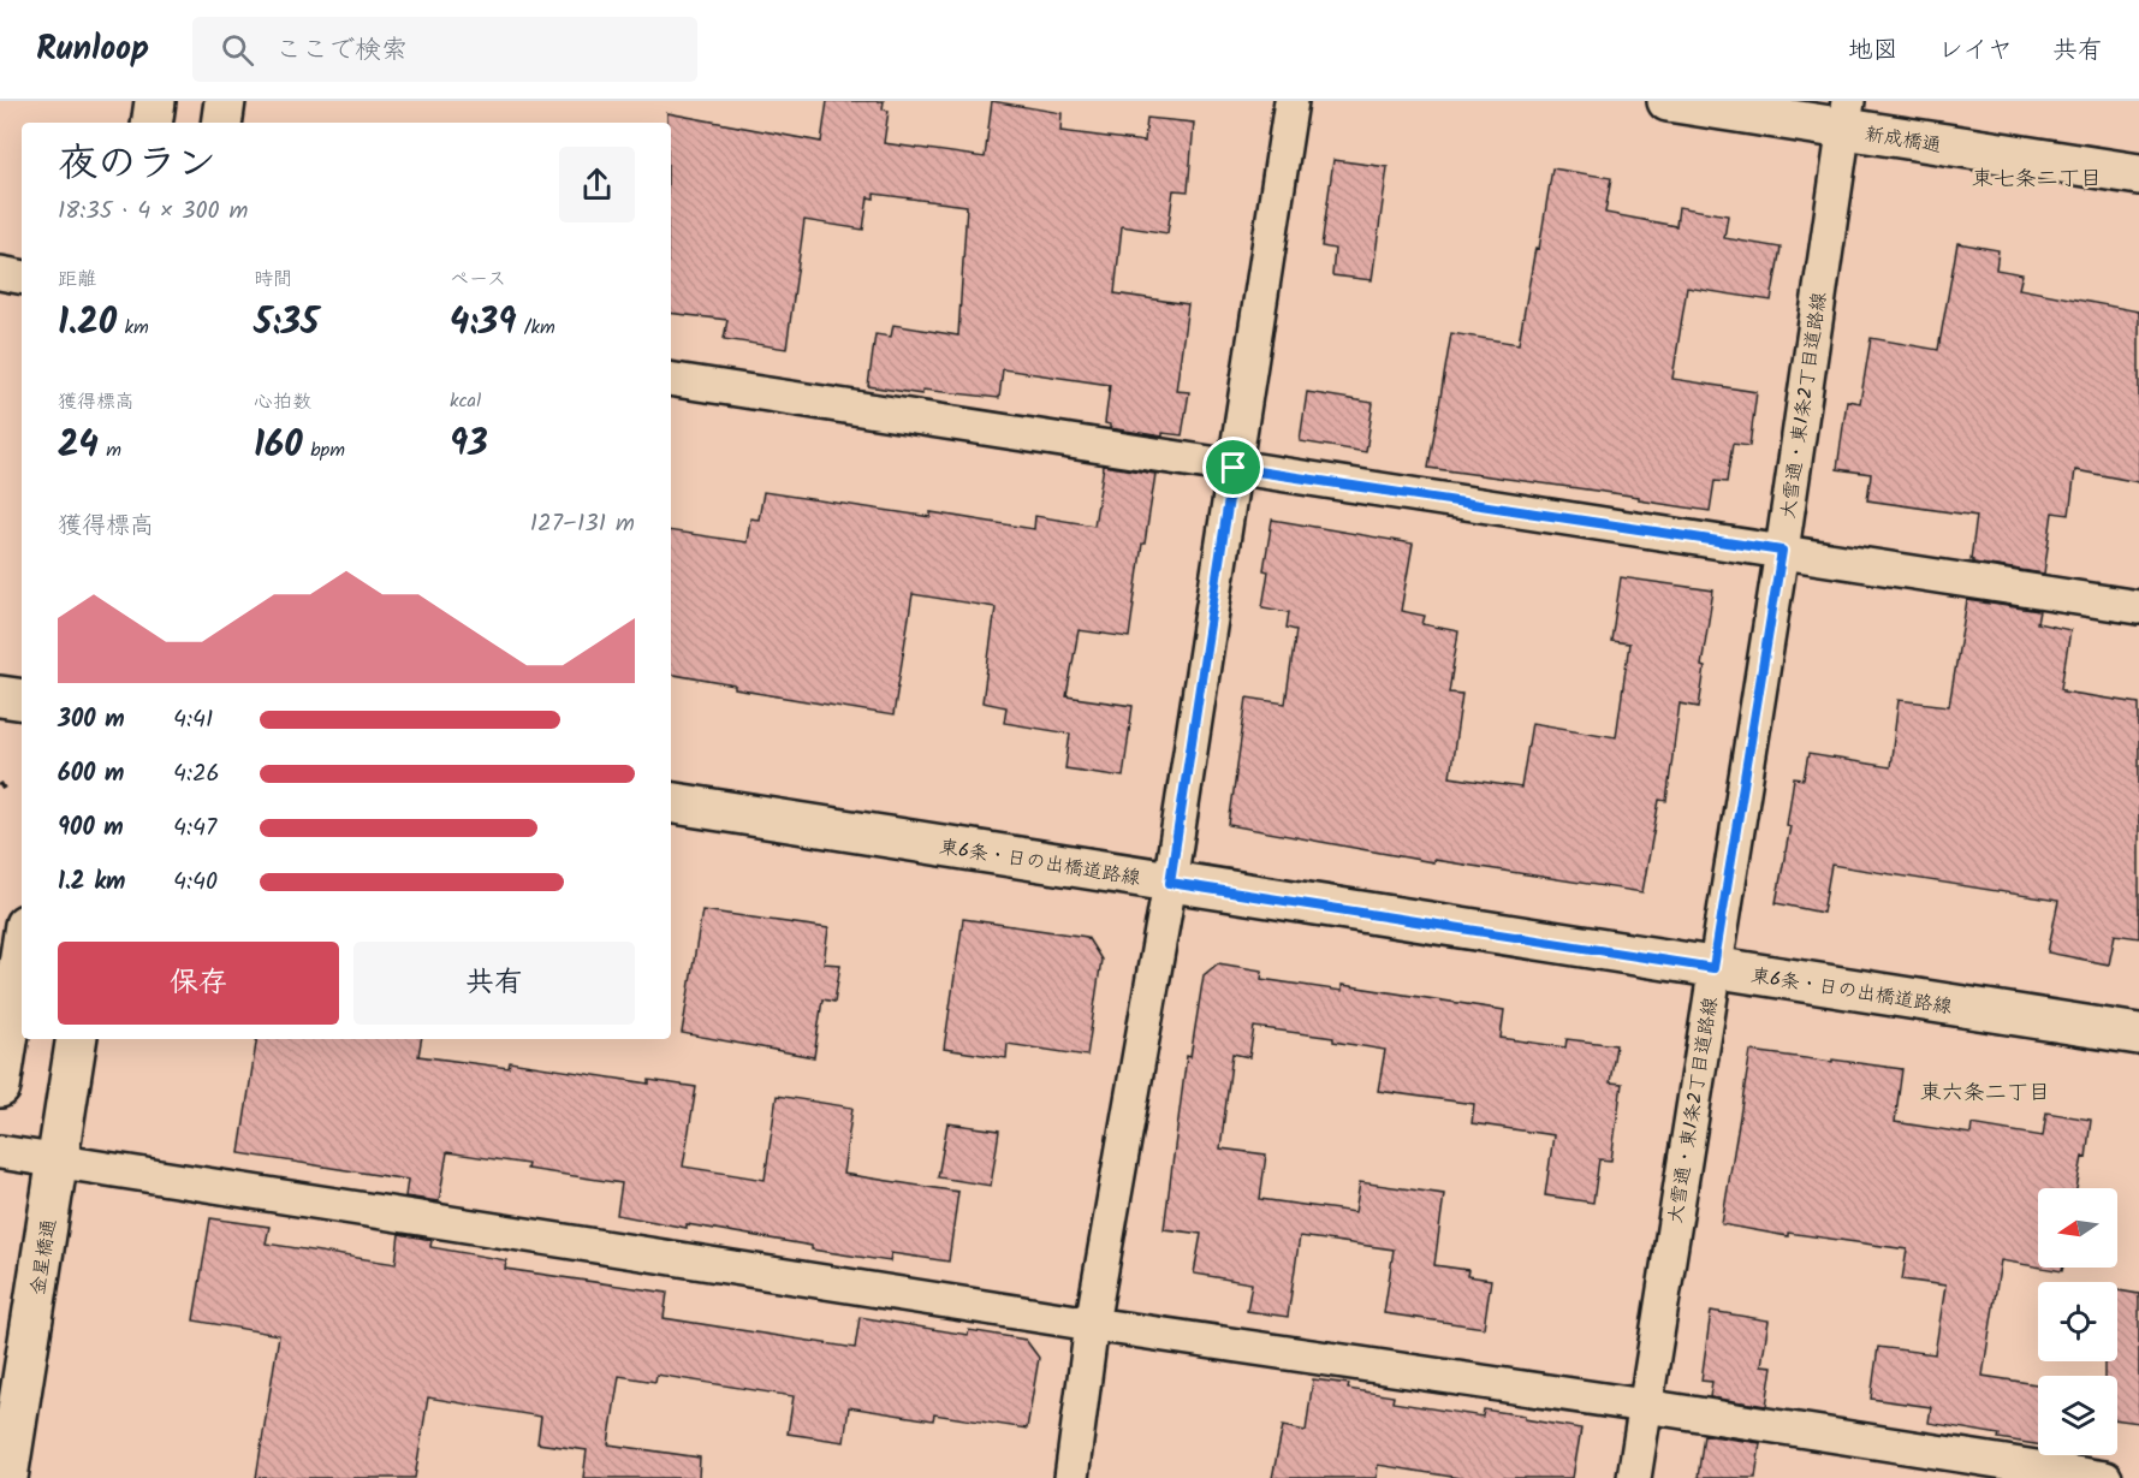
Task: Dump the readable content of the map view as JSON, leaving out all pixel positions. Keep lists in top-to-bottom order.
{
  "streets": {
    "street": [
      "新成橋通",
      "大雪通・東1条2丁目道路線",
      "東6条・日の出橋道路線",
      "金星橋通"
    ]
  },
  "crossings": [
    ["新成橋通", "大雪通・東1条2丁目道路線"],
    ["大雪通・東1条2丁目道路線", "東6条・日の出橋道路線"]
  ],
  "districts": ["東七条二丁目", "東六条二丁目"],
  "north": "left",
  "page": {
    "header": "Runloop",
    "search": "ここで検索",
    "nav": ["地図", "レイヤ", "共有"],
    "heading": ["夜のラン", "18:35 · 4 × 300 m"],
    "stats": [
      ["距離", "1.20 km"],
      ["時間", "5:35"],
      ["ペース", "4:39 /km"],
      ["獲得標高", "24 m"],
      ["心拍数", "160 bpm"],
      ["kcal", "93"]
    ],
    "chart": ["獲得標高", "127–131 m"],
    "list": [
      {
        "name": "300 m",
        "note": "4:41"
      },
      {
        "name": "600 m",
        "note": "4:26"
      },
      {
        "name": "900 m",
        "note": "4:47"
      },
      {
        "name": "1.2 km",
        "note": "4:40"
      }
    ],
    "buttons": ["保存", "共有"]
  }
}
